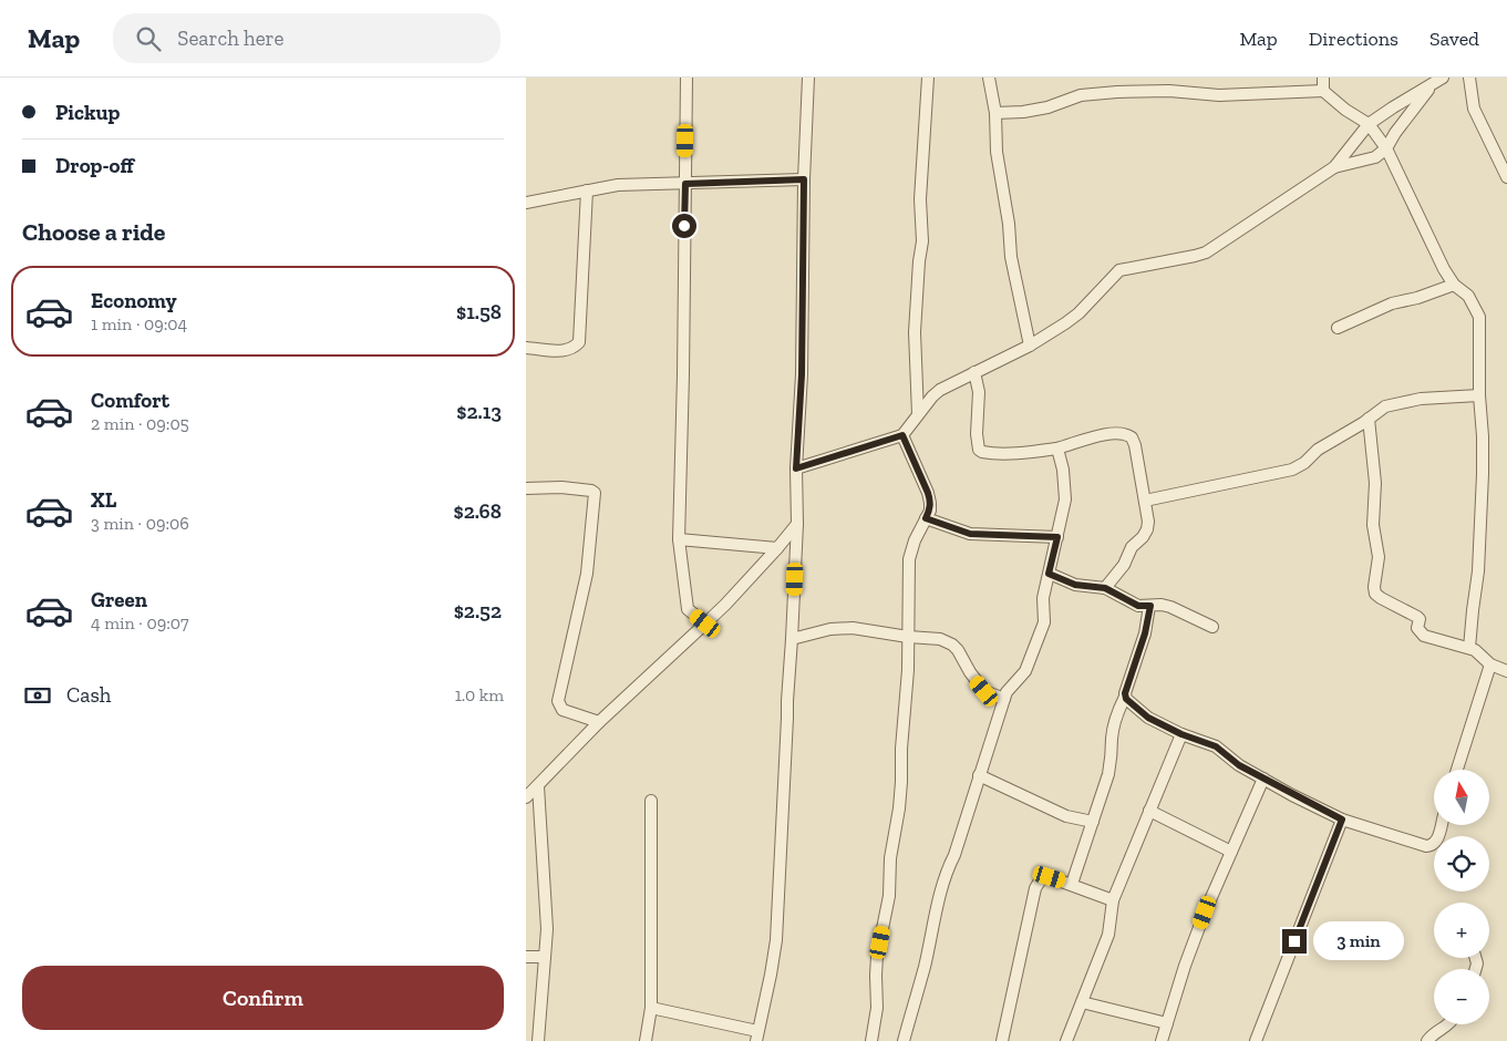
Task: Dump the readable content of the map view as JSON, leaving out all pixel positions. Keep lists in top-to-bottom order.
{
  "north": "top",
  "page": {
    "header": "Map",
    "search": "Search here",
    "nav": ["Map", "Directions", "Saved"],
    "banner": ["Pickup", "Drop-off"],
    "heading": "Choose a ride",
    "list": [
      {
        "name": "Economy",
        "note": "1 min · 09:04",
        "value": "$1.58"
      },
      {
        "name": "Comfort",
        "note": "2 min · 09:05",
        "value": "$2.13"
      },
      {
        "name": "XL",
        "note": "3 min · 09:06",
        "value": "$2.68"
      },
      {
        "name": "Green",
        "note": "4 min · 09:07",
        "value": "$2.52"
      }
    ],
    "pay": ["Cash", "1.0 km"],
    "map_buttons": ["+", "−"],
    "bubble": "3 min",
    "buttons": "Confirm"
  }
}
